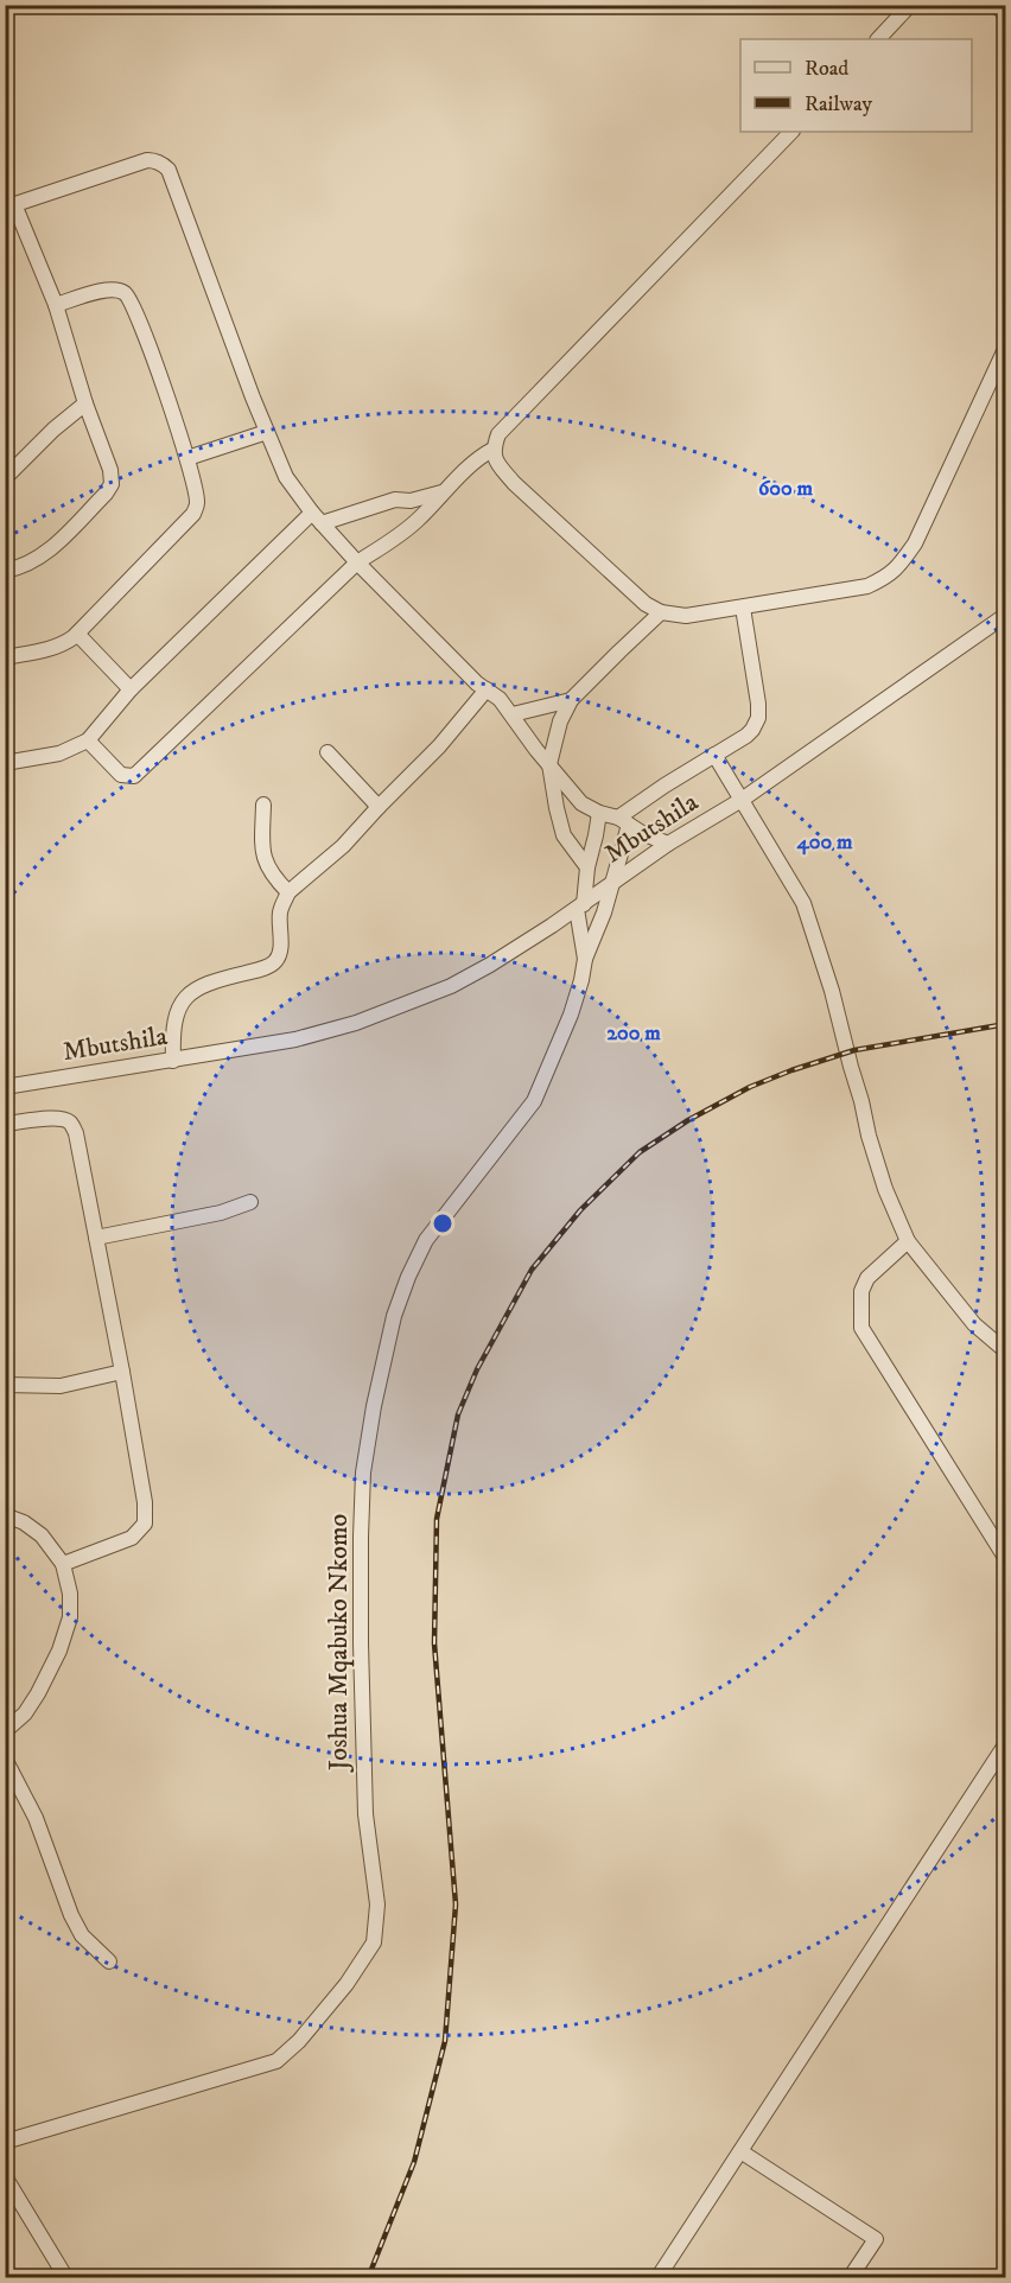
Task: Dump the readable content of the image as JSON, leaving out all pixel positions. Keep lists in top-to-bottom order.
{
  "streets": {
    "street": ["Mbutshila", "Joshua Mqabuko Nkomo"]
  },
  "legend": ["Road", "Railway"],
  "rings": ["600 m", "400 m", "200 m"]
}
